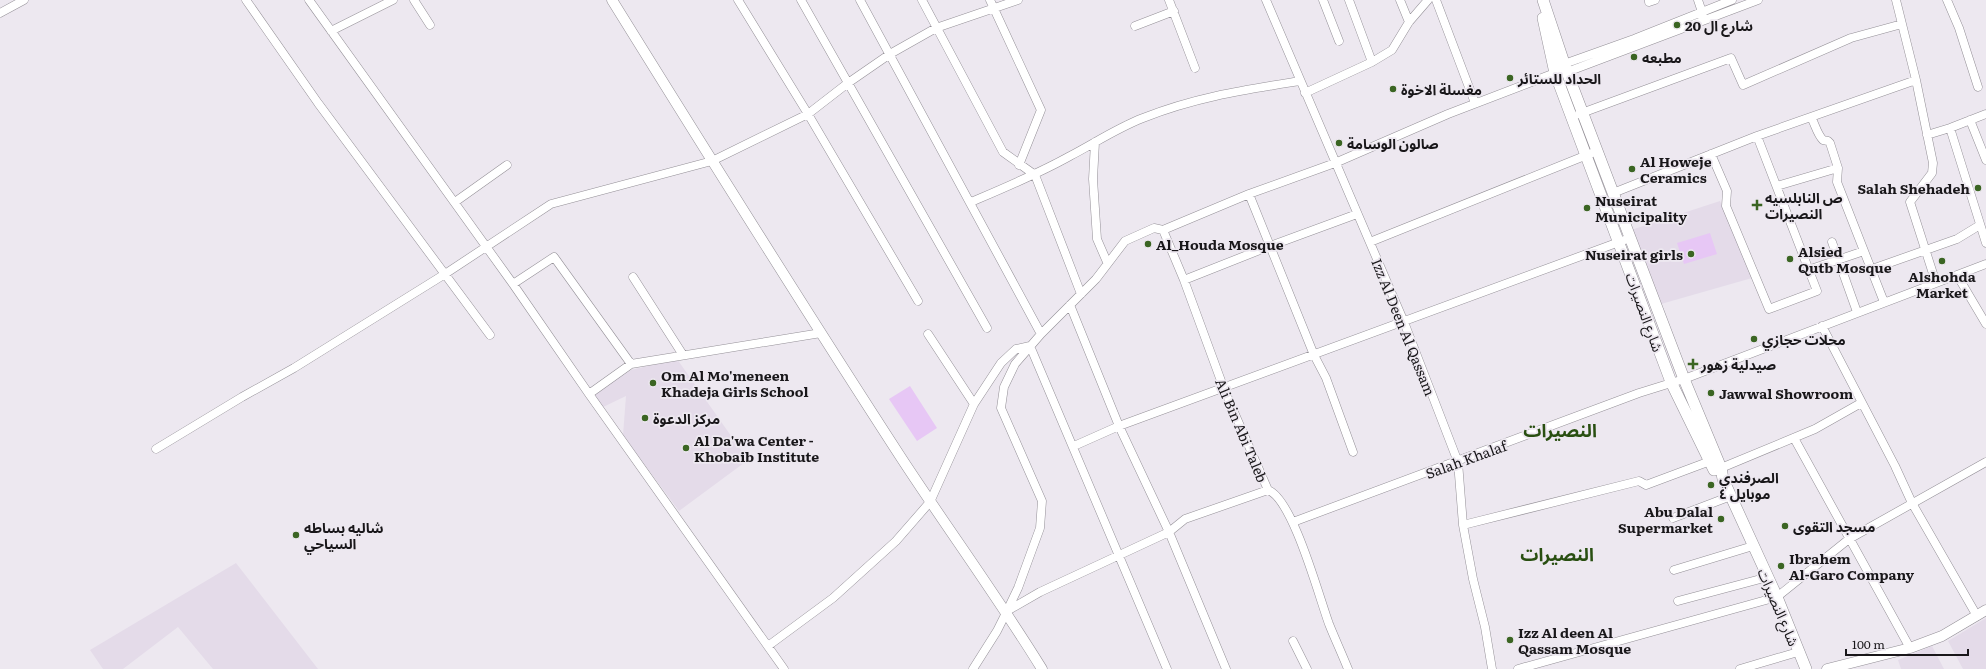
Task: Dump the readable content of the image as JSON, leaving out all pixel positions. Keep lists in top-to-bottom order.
{
  "streets": {
    "main road": ["شارع النصيرات"],
    "street": ["Izz Al Deen Al Qassam", "Ali Bin Abi Taleb", "Salah Khalaf"]
  },
  "crossings": [
    ["شارع النصيرات", "Salah Khalaf"],
    ["Izz Al Deen Al Qassam", "Salah Khalaf"],
    ["Ali Bin Abi Taleb", "Salah Khalaf"]
  ],
  "districts": ["النصيرات", "النصيرات"],
  "places": {
    "other": [
      "شارع ال 20",
      "مطبعه",
      "الحداد للستائر",
      "مغسلة الاخوة",
      "صالون الوسامة",
      "Al Howeje Ceramics",
      "Salah Shehadeh",
      "Nuseirat Municipality",
      "Al_Houda Mosque",
      "Nuseirat girls",
      "Alsied Qutb Mosque",
      "Alshohda Market",
      "محلات حجازي",
      "Om Al Mo'meneen Khadeja Girls School",
      "Jawwal Showroom",
      "مركز الدعوة",
      "Al Da'wa Center - Khobaib Institute",
      "الصرفندي موبايل ٤",
      "Abu Dalal Supermarket",
      "مسجد التقوى",
      "شاليه بساطه السياحي",
      "Ibrahem Al-Garo Company",
      "Izz Al deen Al Qassam Mosque"
    ],
    "health": ["ص النابلسيه النصيرات", "صيدلية زهور"]
  },
  "scale_bar": "100 m"
}
